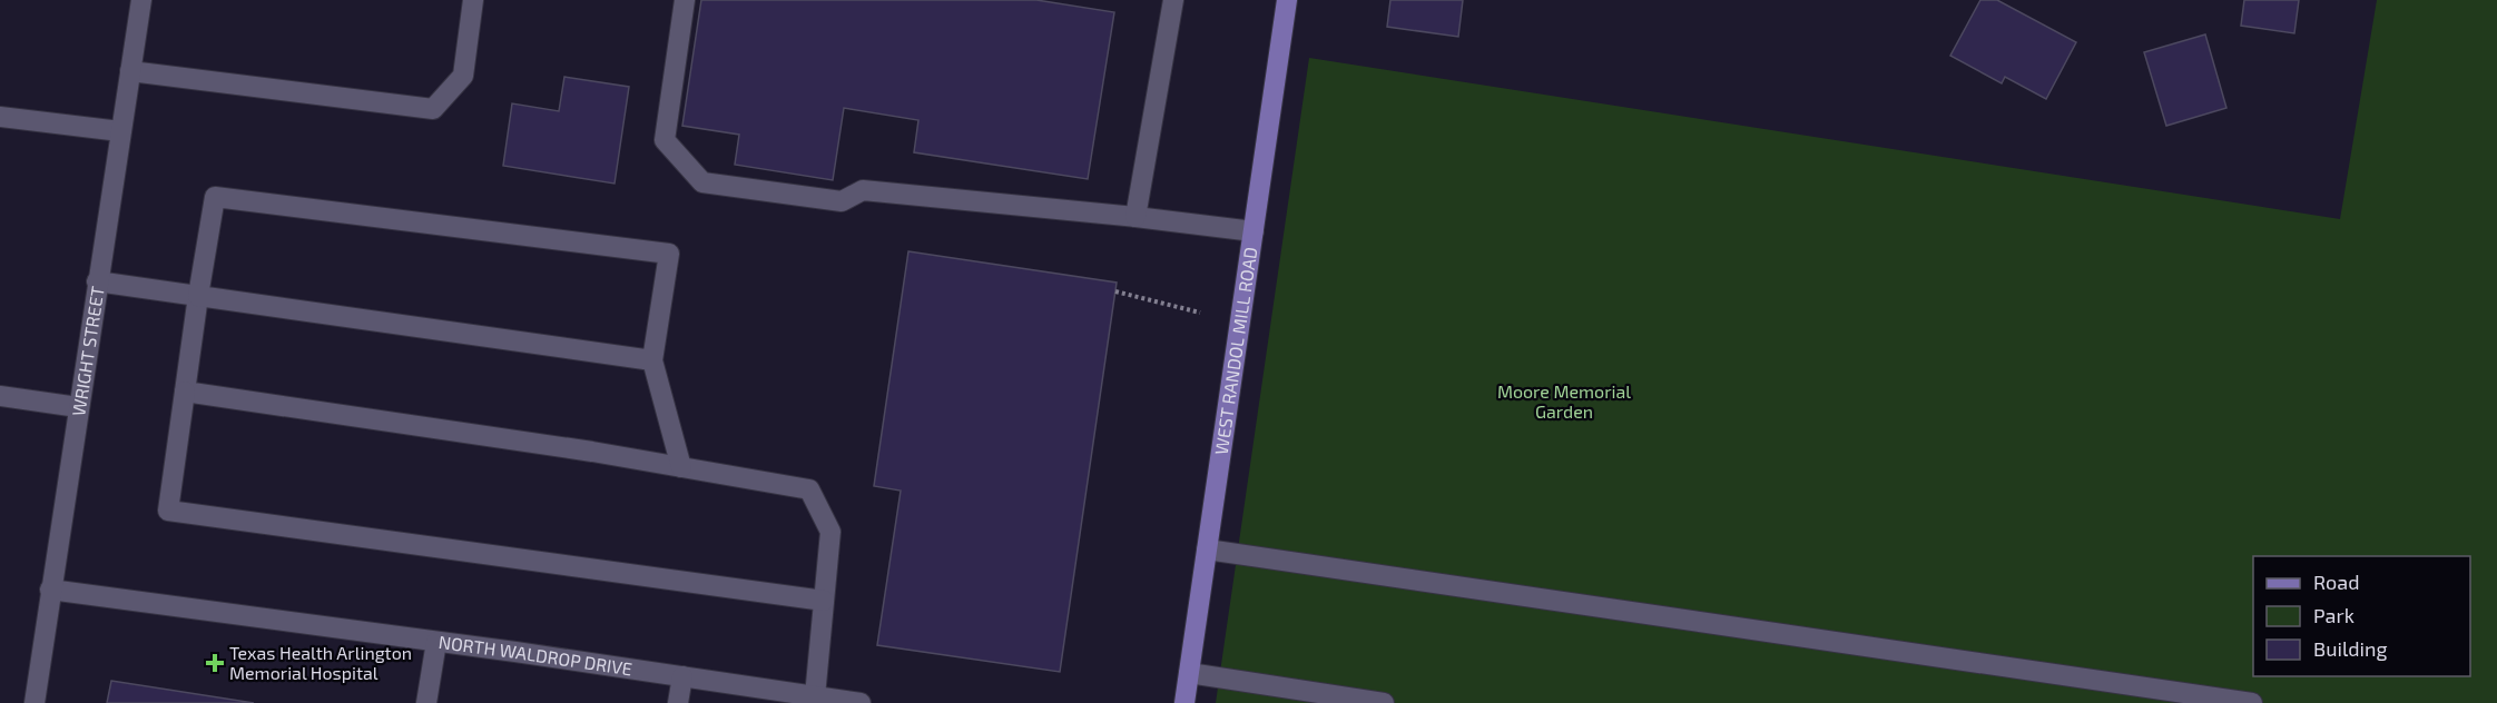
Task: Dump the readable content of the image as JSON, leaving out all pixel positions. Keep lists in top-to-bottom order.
{
  "streets": {
    "main road": ["WEST RANDOL MILL ROAD"],
    "street": ["WRIGHT STREET", "NORTH WALDROP DRIVE"]
  },
  "crossings": [
    ["WRIGHT STREET", "NORTH WALDROP DRIVE"]
  ],
  "parks": ["Moore Memorial Garden"],
  "places": {
    "health": ["Texas Health Arlington Memorial Hospital"]
  },
  "legend": ["Road", "Park", "Building"]
}
